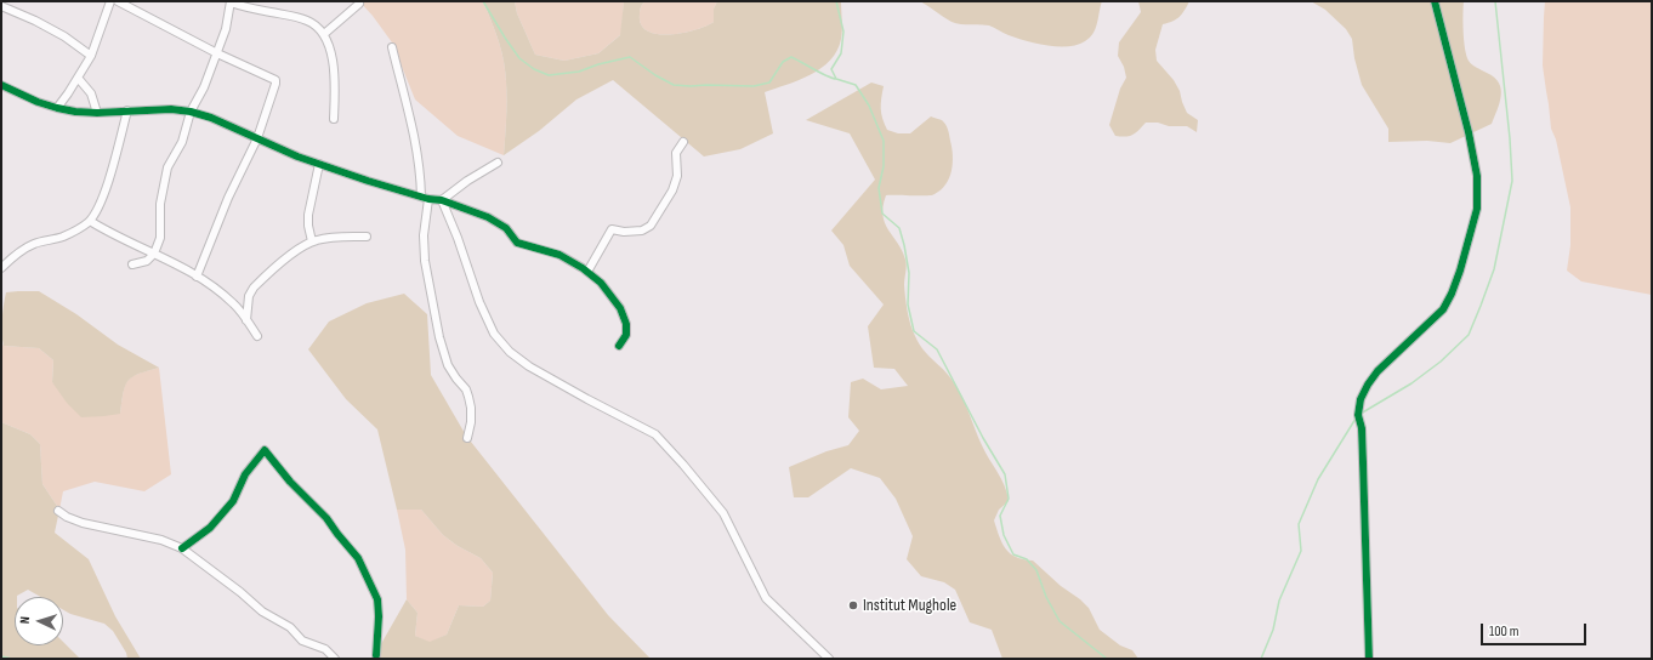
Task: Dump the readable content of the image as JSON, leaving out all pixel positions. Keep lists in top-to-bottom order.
{
  "places": ["Institut Mughole"],
  "scale_bar": "100 m",
  "north": "left"
}
